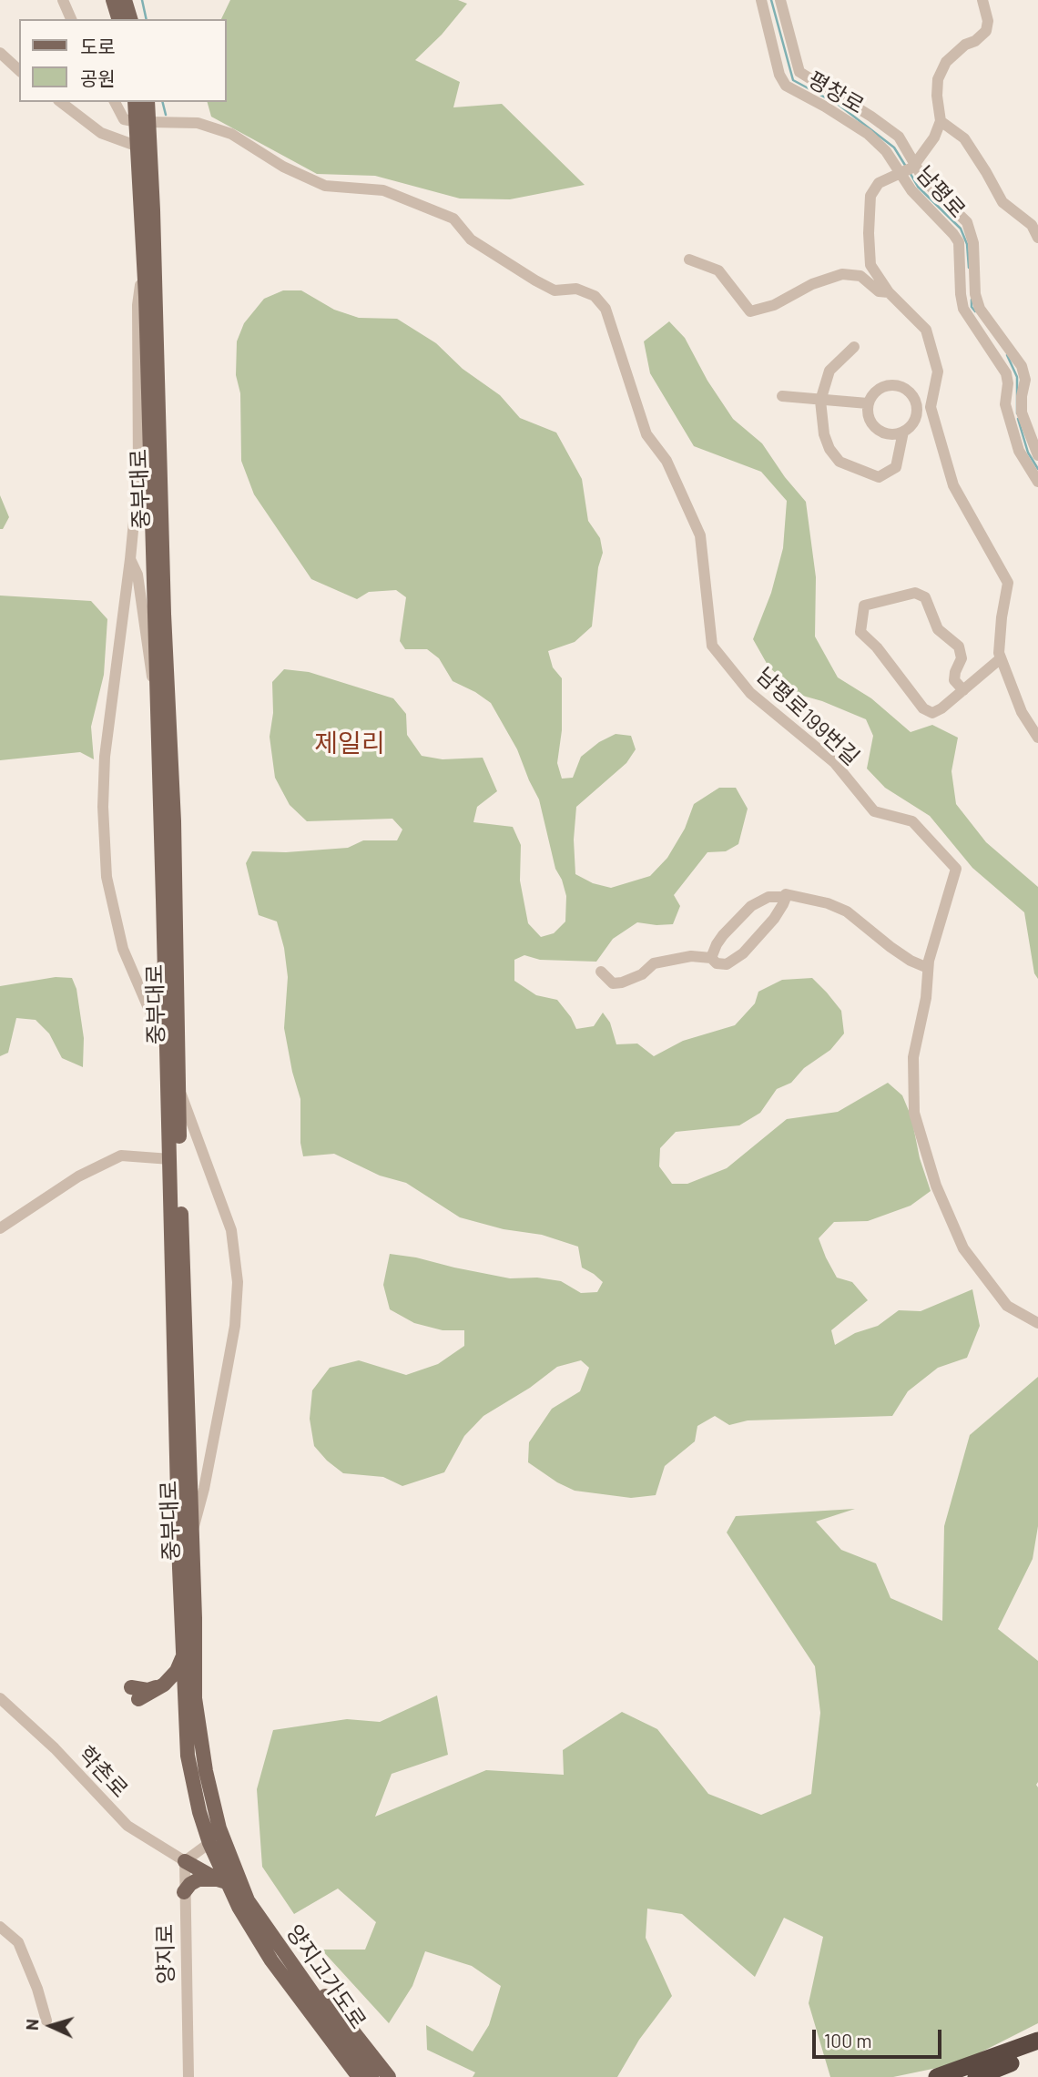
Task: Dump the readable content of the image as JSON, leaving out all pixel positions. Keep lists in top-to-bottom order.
{
  "streets": {
    "main road": ["중부대로", "양지고가도로"],
    "street": [
      "평창로",
      "남평로",
      "남평로199번길",
      "학촌로",
      "양지로"
    ]
  },
  "crossings": [
    ["평창로", "남평로"],
    ["중부대로", "남평로199번길"],
    ["중부대로", "양지고가도로"],
    ["학촌로", "양지로"]
  ],
  "districts": ["제일리"],
  "legend": ["도로", "공원"],
  "scale_bar": "100 m",
  "north": "left"
}
